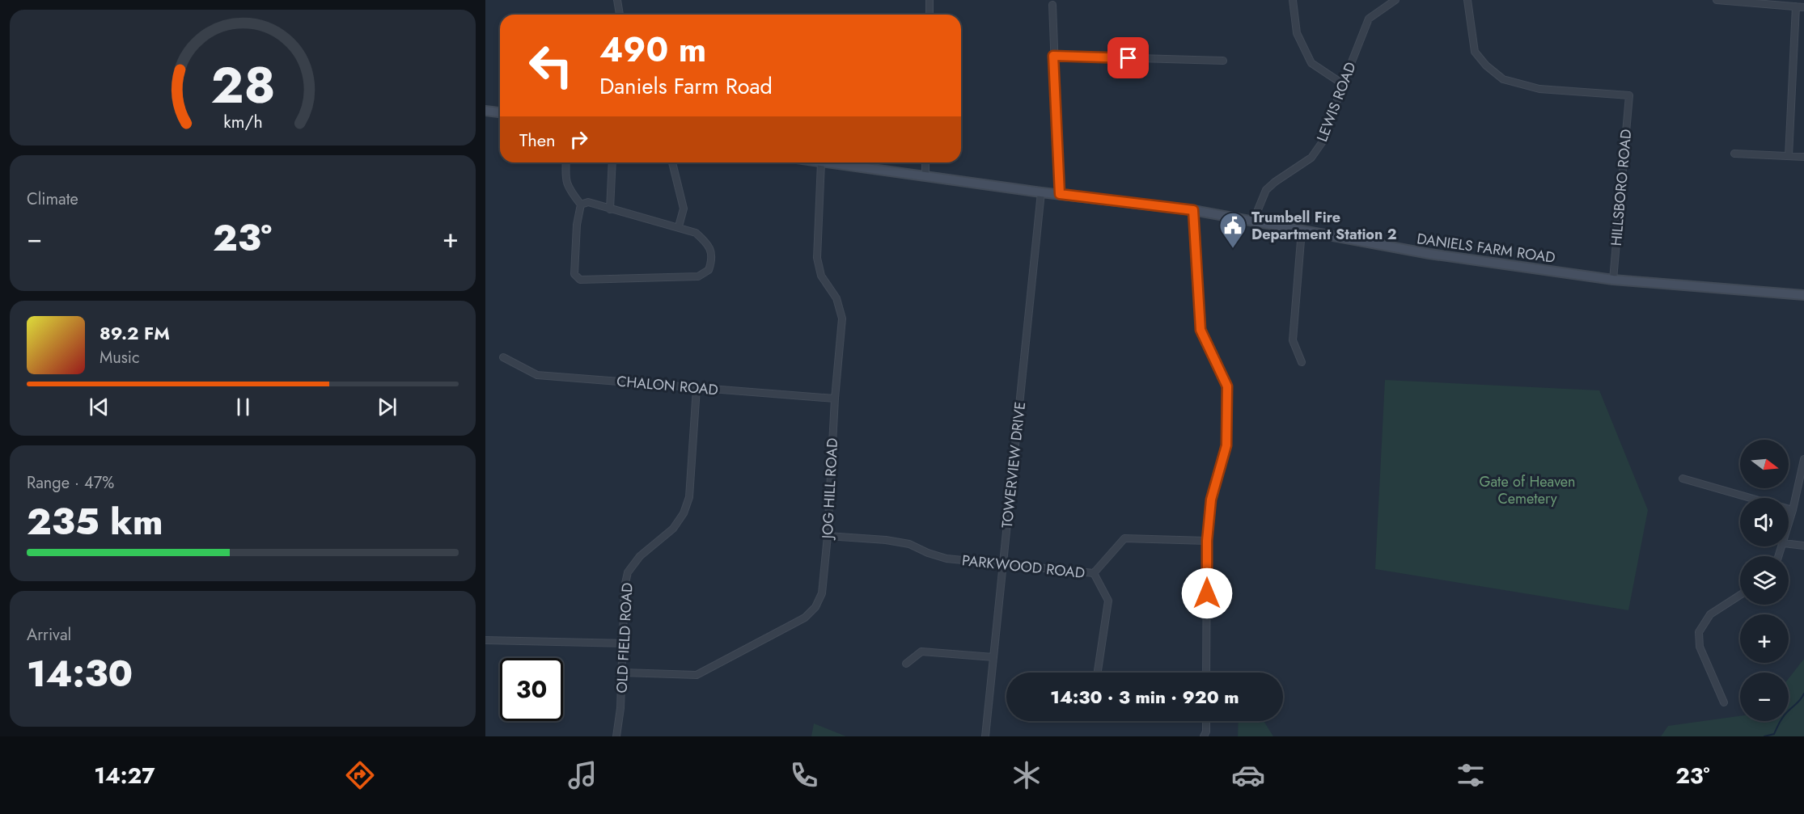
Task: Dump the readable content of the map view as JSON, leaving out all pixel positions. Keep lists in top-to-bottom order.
{
  "streets": {
    "main road": ["DANIELS FARM ROAD"],
    "street": [
      "LEWIS ROAD",
      "HILLSBORO ROAD",
      "CHALON ROAD",
      "TOWERVIEW DRIVE",
      "JOG HILL ROAD",
      "PARKWOOD ROAD",
      "OLD FIELD ROAD"
    ]
  },
  "crossings": [
    ["LEWIS ROAD", "DANIELS FARM ROAD"],
    ["HILLSBORO ROAD", "DANIELS FARM ROAD"],
    ["DANIELS FARM ROAD", "TOWERVIEW DRIVE"],
    ["DANIELS FARM ROAD", "JOG HILL ROAD"],
    ["CHALON ROAD", "JOG HILL ROAD"],
    ["CHALON ROAD", "OLD FIELD ROAD"],
    ["TOWERVIEW DRIVE", "PARKWOOD ROAD"],
    ["JOG HILL ROAD", "PARKWOOD ROAD"],
    ["JOG HILL ROAD", "OLD FIELD ROAD"]
  ],
  "parks": ["Gate of Heaven Cemetery"],
  "places": {
    "public building": ["Trumbell Fire Department Station 2"]
  },
  "north": "right",
  "page": {
    "turn": ["490 m", "Daniels Farm Road"],
    "then": "Then",
    "tile": [
      "Climate",
      ["Range · 47%", "235 km"],
      ["Arrival", "14:30"]
    ],
    "heat": ["−", "23°", "+"],
    "song": ["89.2 FM", "Music"],
    "map_buttons": ["+", "−"],
    "limit": "30",
    "trip": "14:30 · 3 min · 920 m",
    "tabs": ["14:27", "23°"],
    "gauge": ["28", "km/h"]
  }
}
